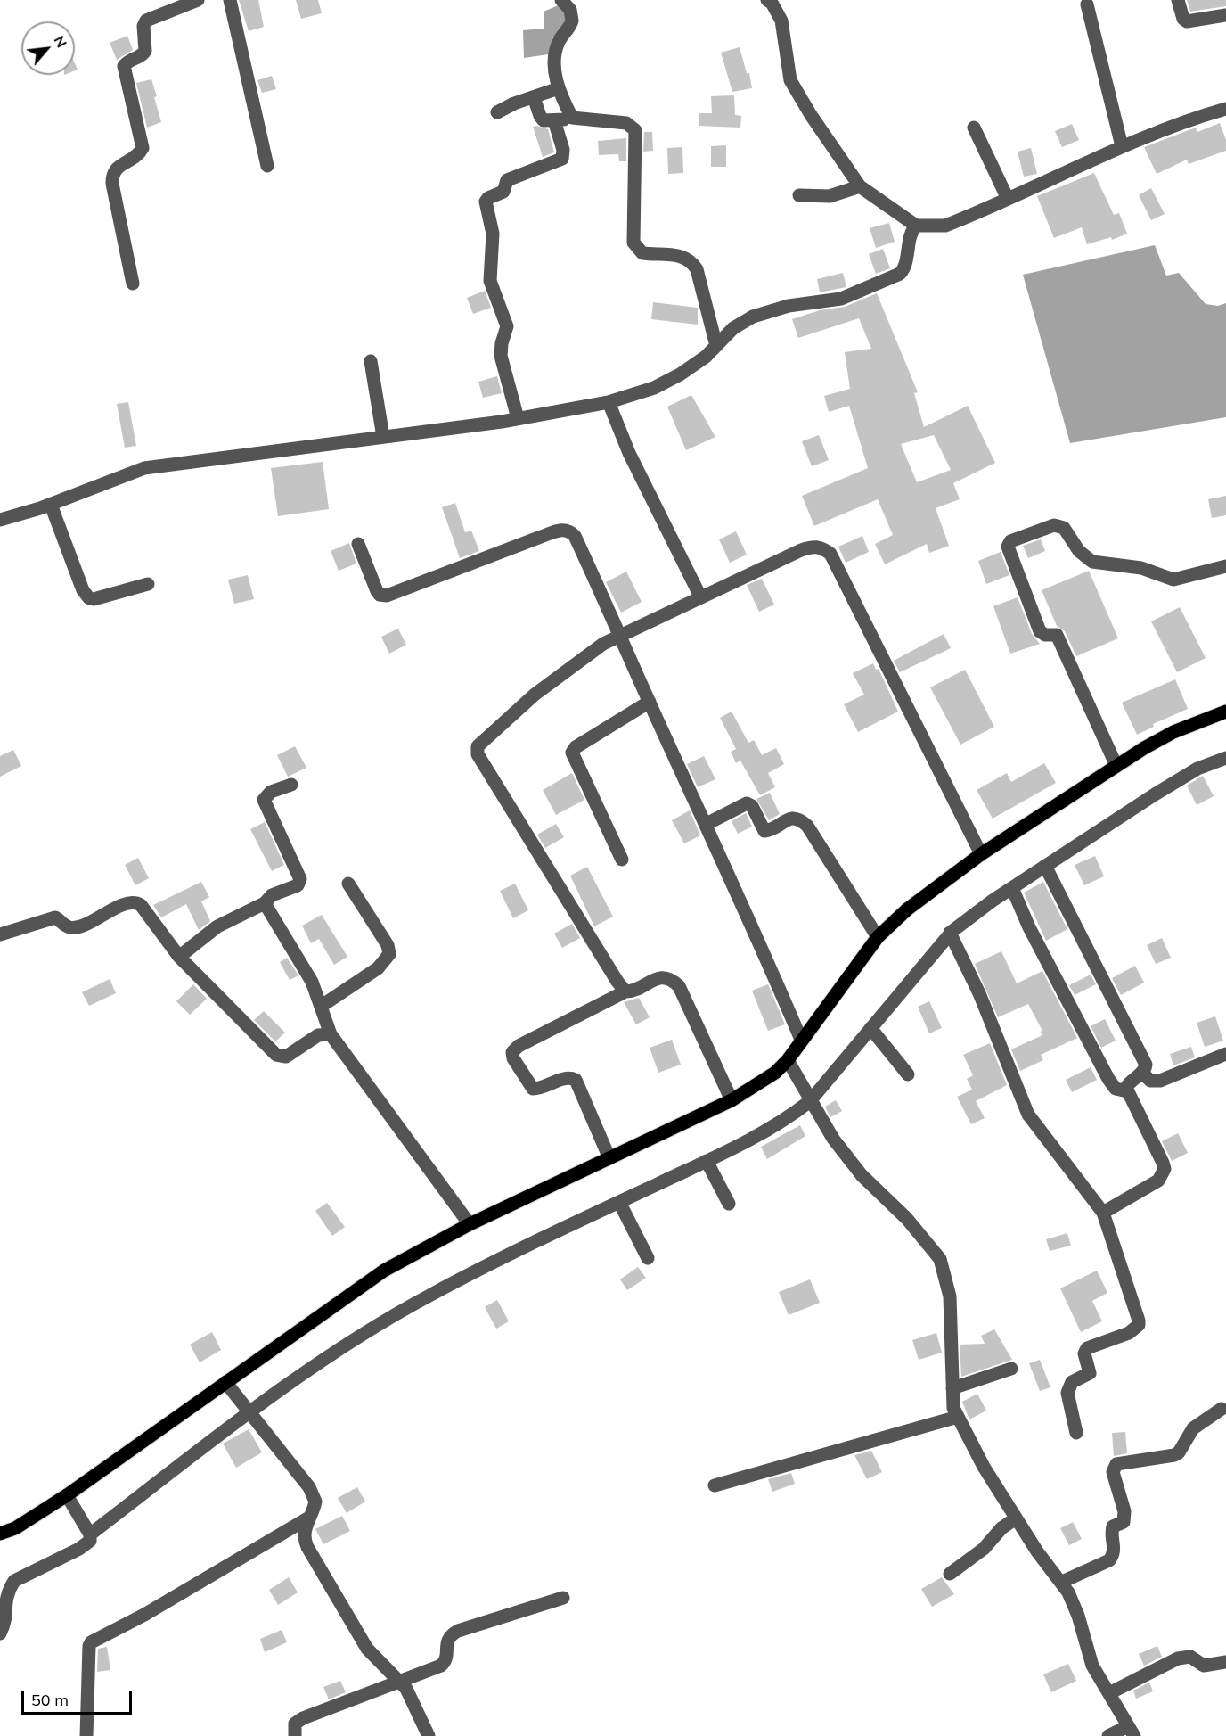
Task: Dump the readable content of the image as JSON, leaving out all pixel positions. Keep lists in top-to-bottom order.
{
  "scale_bar": "50 m",
  "north": "top right"
}
